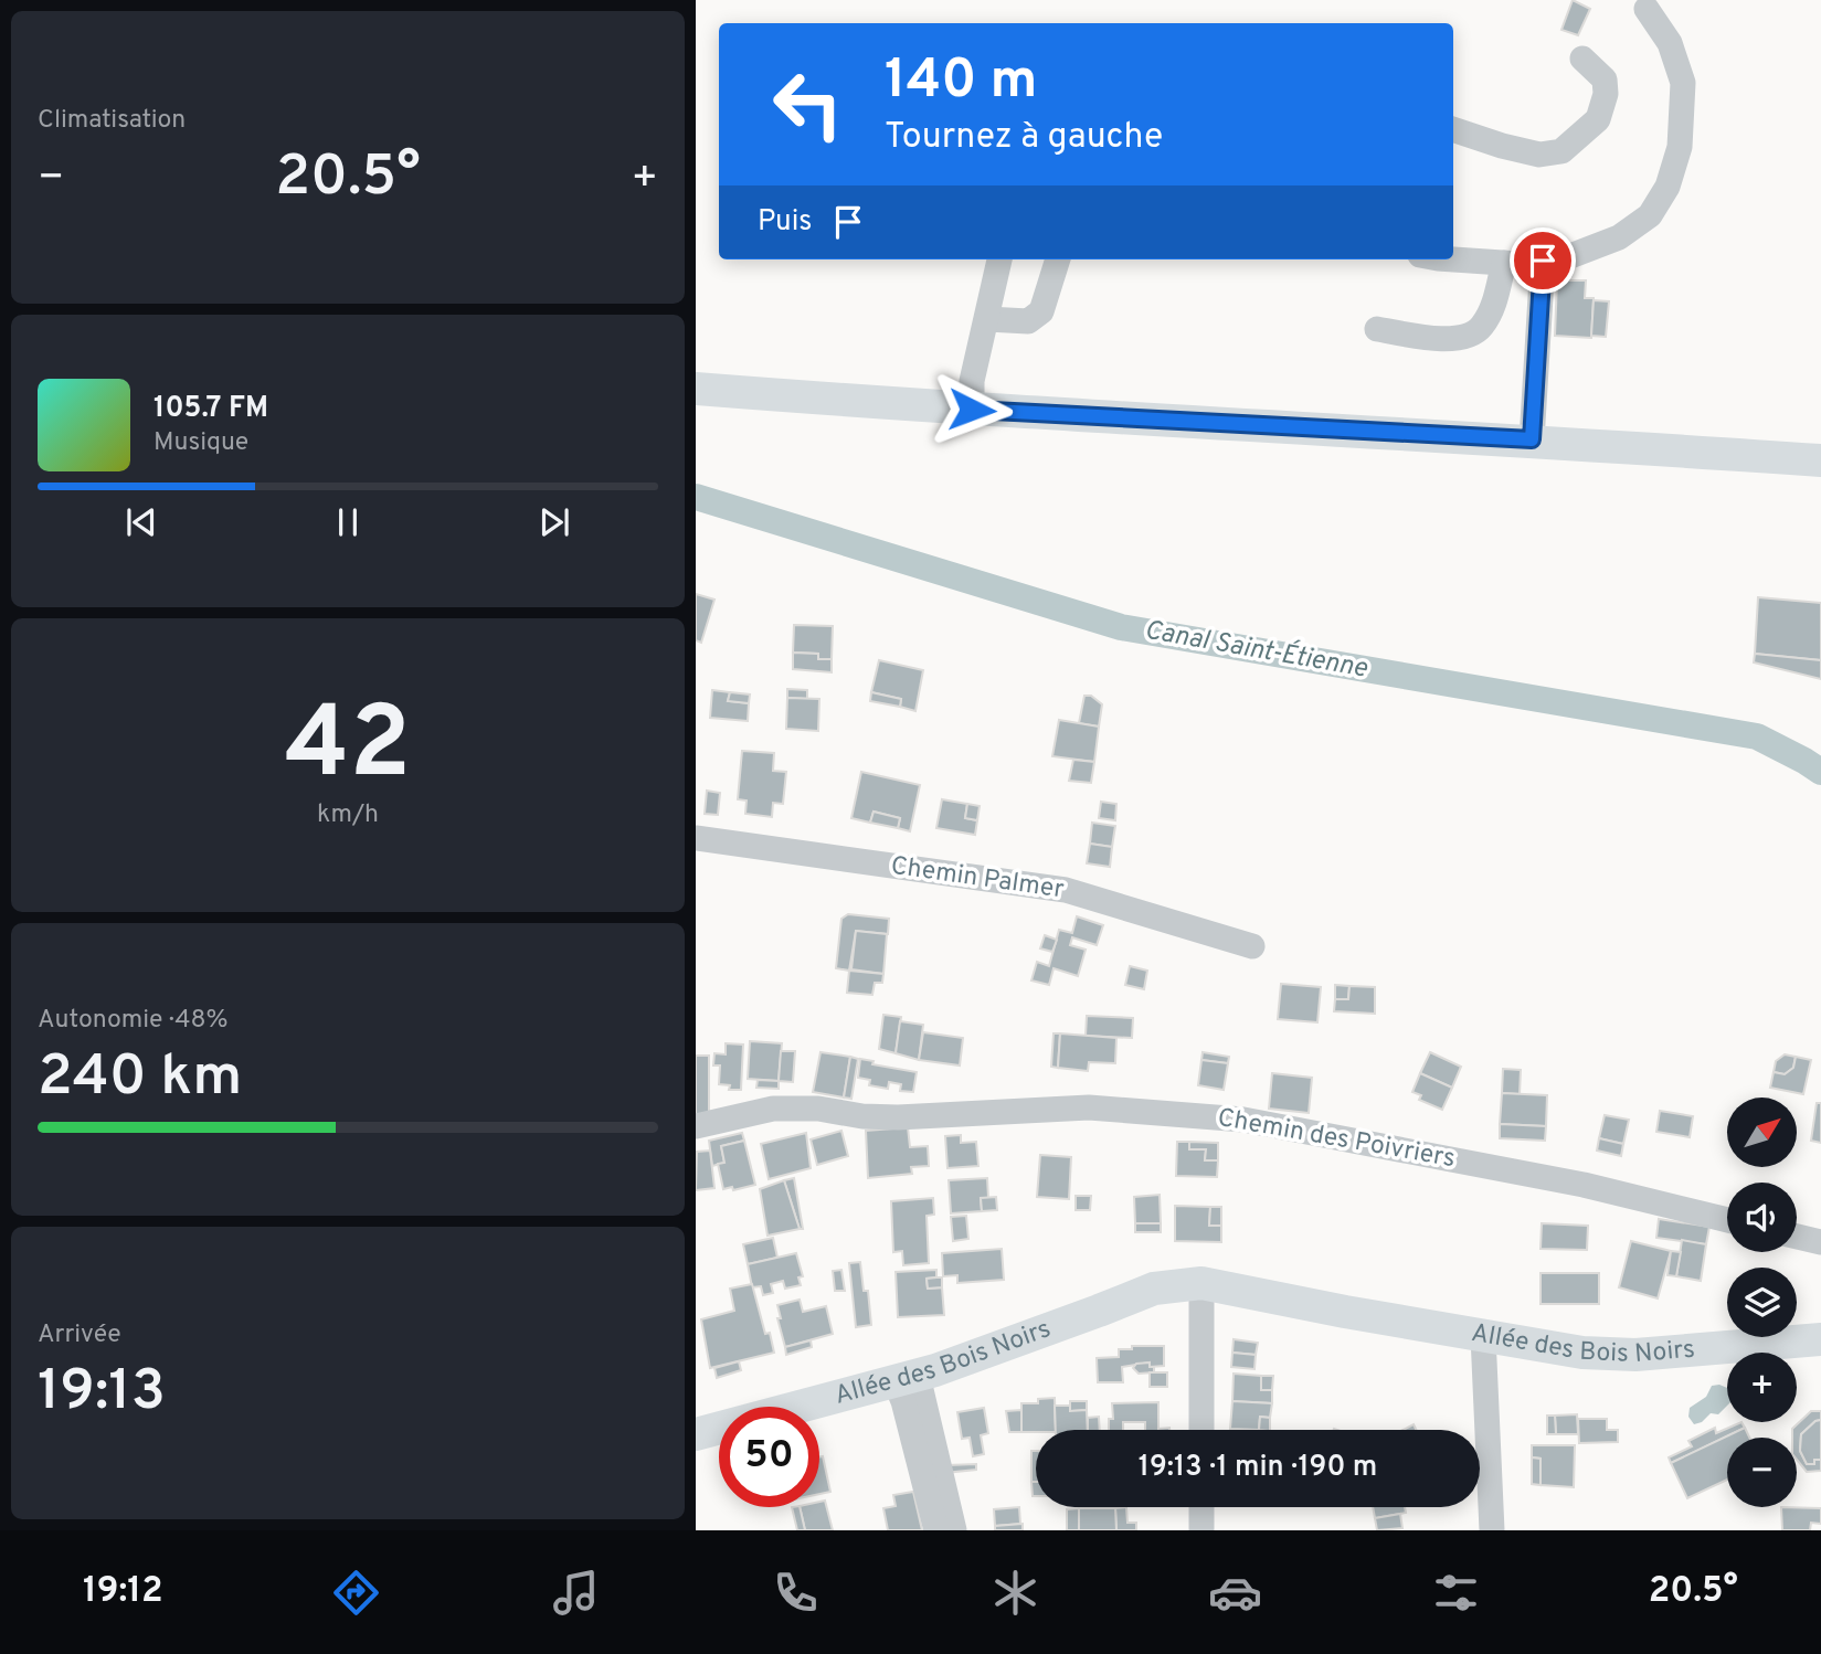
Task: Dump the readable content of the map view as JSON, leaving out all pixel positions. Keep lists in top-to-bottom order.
{
  "streets": {
    "main road": ["Allée des Bois Noirs"],
    "street": ["Chemin Palmer", "Chemin des Poivriers"]
  },
  "water": ["Canal Saint-Étienne"],
  "north": "top right",
  "page": {
    "tile": [
      "Climatisation",
      ["42", "km/h"],
      ["Autonomie · 48%", "240 km"],
      ["Arrivée", "19:13"]
    ],
    "turn": ["140 m", "Tournez à gauche"],
    "heat": ["−", "20.5°", "+"],
    "then": "Puis",
    "song": ["105.7 FM", "Musique"],
    "map_buttons": ["+", "−"],
    "limit": "50",
    "trip": "19:13 · 1 min · 190 m",
    "tabs": ["19:12", "20.5°"]
  }
}
